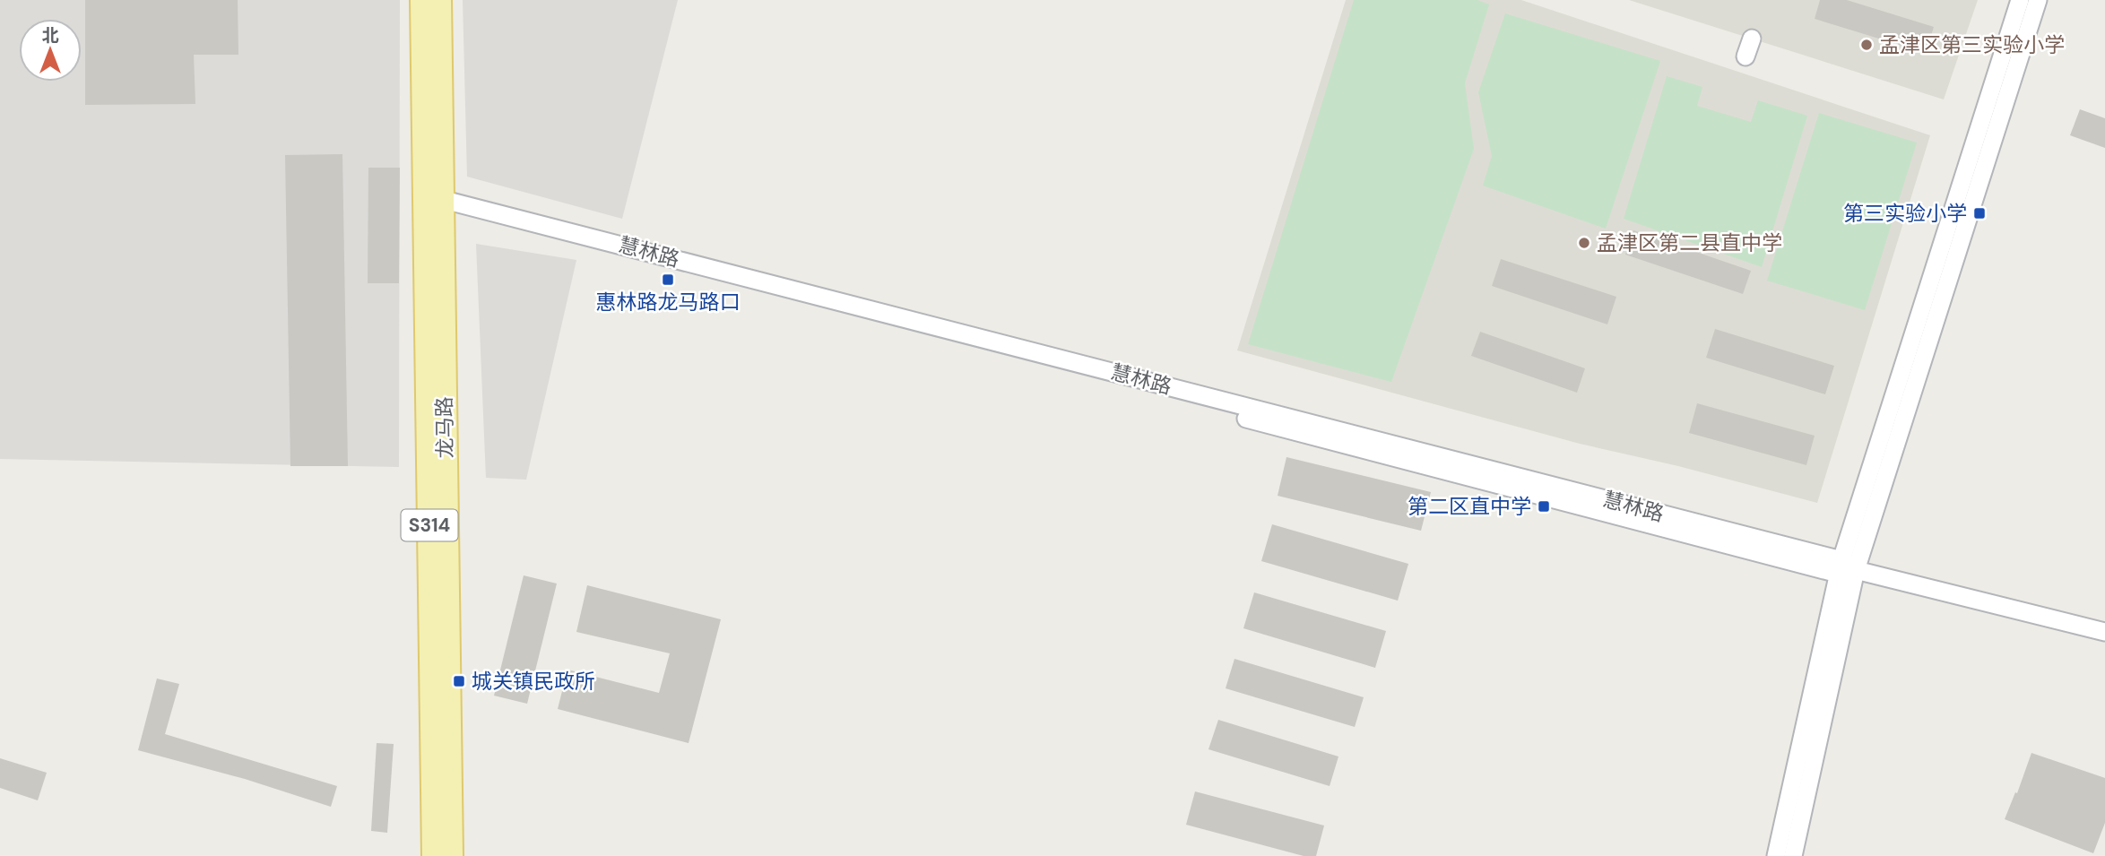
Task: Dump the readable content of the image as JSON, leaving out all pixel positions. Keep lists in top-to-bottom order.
{
  "streets": {
    "main road": ["龙马路", "S314"],
    "street": ["慧林路"]
  },
  "crossings": [
    ["慧林路", "龙马路"]
  ],
  "places": {
    "other": ["孟津区第三实验小学", "孟津区第二县直中学"],
    "transit": [
      "第三实验小学",
      "惠林路龙马路口",
      "第二区直中学",
      "城关镇民政所"
    ]
  },
  "north": "top"
}
